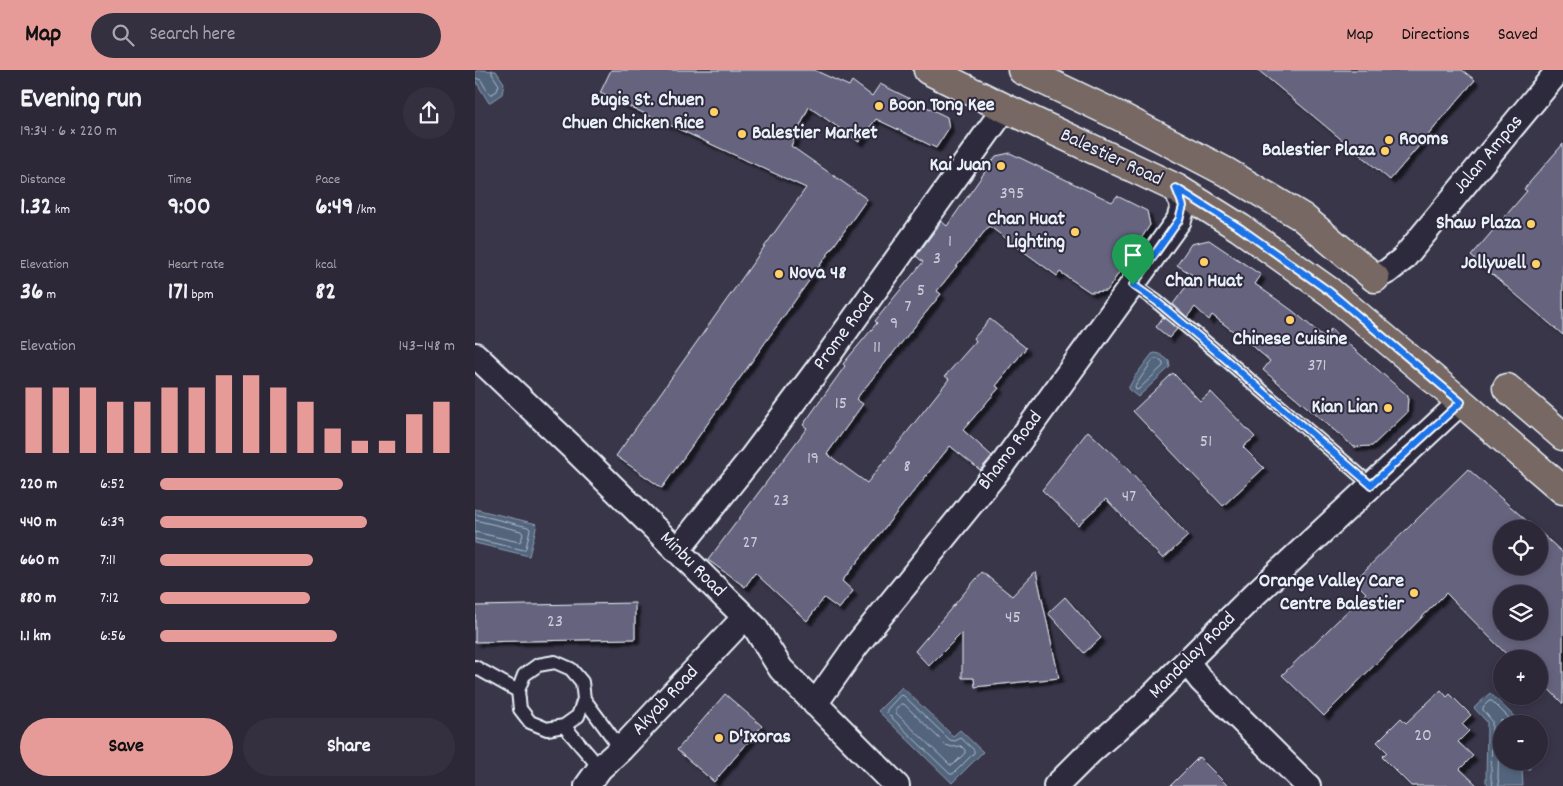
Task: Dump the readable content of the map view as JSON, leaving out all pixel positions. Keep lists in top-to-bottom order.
{
  "streets": {
    "main road": ["Balestier Road"],
    "street": [
      "Jalan Ampas",
      "Prome Road",
      "Bhamo Road",
      "Minbu Road",
      "Mandalay Road",
      "Akyab Road"
    ]
  },
  "crossings": [
    ["Jalan Ampas", "Balestier Road"],
    ["Balestier Road", "Prome Road"],
    ["Balestier Road", "Bhamo Road"],
    ["Balestier Road", "Mandalay Road"],
    ["Prome Road", "Minbu Road"],
    ["Bhamo Road", "Minbu Road"],
    ["Minbu Road", "Akyab Road"]
  ],
  "places": [
    "Boon Tong Kee",
    "Bugis St. Chuen Chuen Chicken Rice",
    "Balestier Market",
    "Rooms",
    "Balestier Plaza",
    "Kai Juan",
    "Shaw Plaza",
    "Chan Huat Lighting",
    "Chan Huat",
    "Jollywell",
    "Nova 48",
    "Chinese Cuisine",
    "Kian Lian",
    "Orange Valley Care Centre Balestier",
    "D'Ixoras"
  ],
  "house_numbers": [
    "395",
    "1",
    "3",
    "5",
    "7",
    "9",
    "11",
    "371",
    "15",
    "51",
    "19",
    "8",
    "47",
    "23",
    "27",
    "45",
    "23",
    "20"
  ],
  "page": {
    "header": "Map",
    "search": "Search here",
    "nav": ["Map", "Directions", "Saved"],
    "heading": ["Evening run", "19:34 · 6 × 220 m"],
    "stats": [
      ["Distance", "1.32 km"],
      ["Time", "9:00"],
      ["Pace", "6:49 /km"],
      ["Elevation", "36 m"],
      ["Heart rate", "171 bpm"],
      ["kcal", "82"]
    ],
    "chart": ["Elevation", "143–148 m"],
    "list": [
      {
        "name": "220 m",
        "note": "6:52"
      },
      {
        "name": "440 m",
        "note": "6:39"
      },
      {
        "name": "660 m",
        "note": "7:11"
      },
      {
        "name": "880 m",
        "note": "7:12"
      },
      {
        "name": "1.1 km",
        "note": "6:56"
      }
    ],
    "map_buttons": ["+", "−"],
    "buttons": ["Save", "Share"]
  }
}
